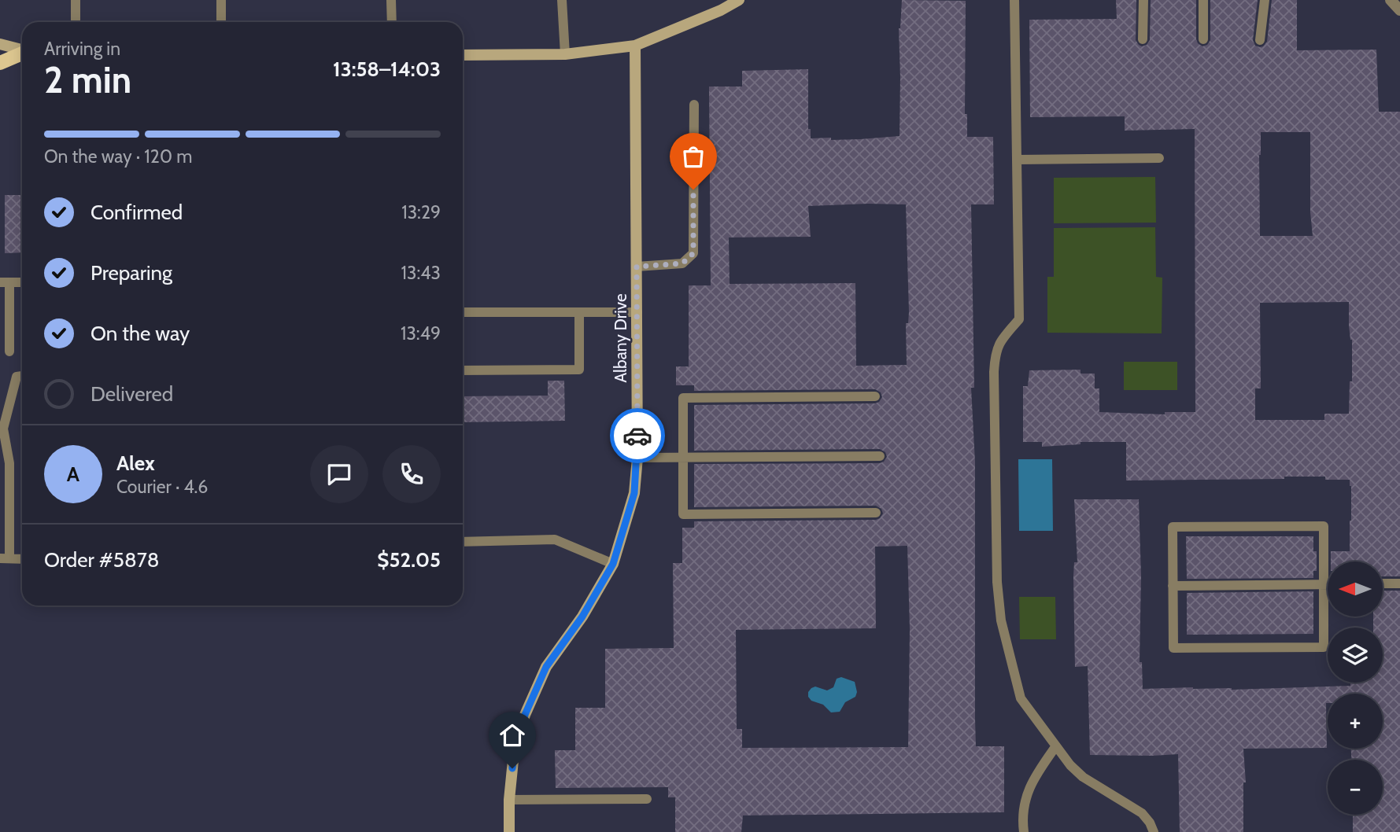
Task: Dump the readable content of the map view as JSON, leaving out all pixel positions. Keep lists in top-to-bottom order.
{
  "streets": {
    "street": ["Albany Drive"]
  },
  "north": "left",
  "page": {
    "heading": ["2 min", "Arriving in", "13:58–14:03"],
    "panel": [
      "Alex",
      "Courier · 4.6",
      "Order #5878",
      "$52.05"
    ],
    "bar": "On the way · 120 m",
    "list": [
      ["Confirmed", "13:29"],
      ["Preparing", "13:43"],
      ["On the way", "13:49"],
      "Delivered"
    ],
    "round": "A",
    "map_buttons": ["+", "−"]
  }
}
